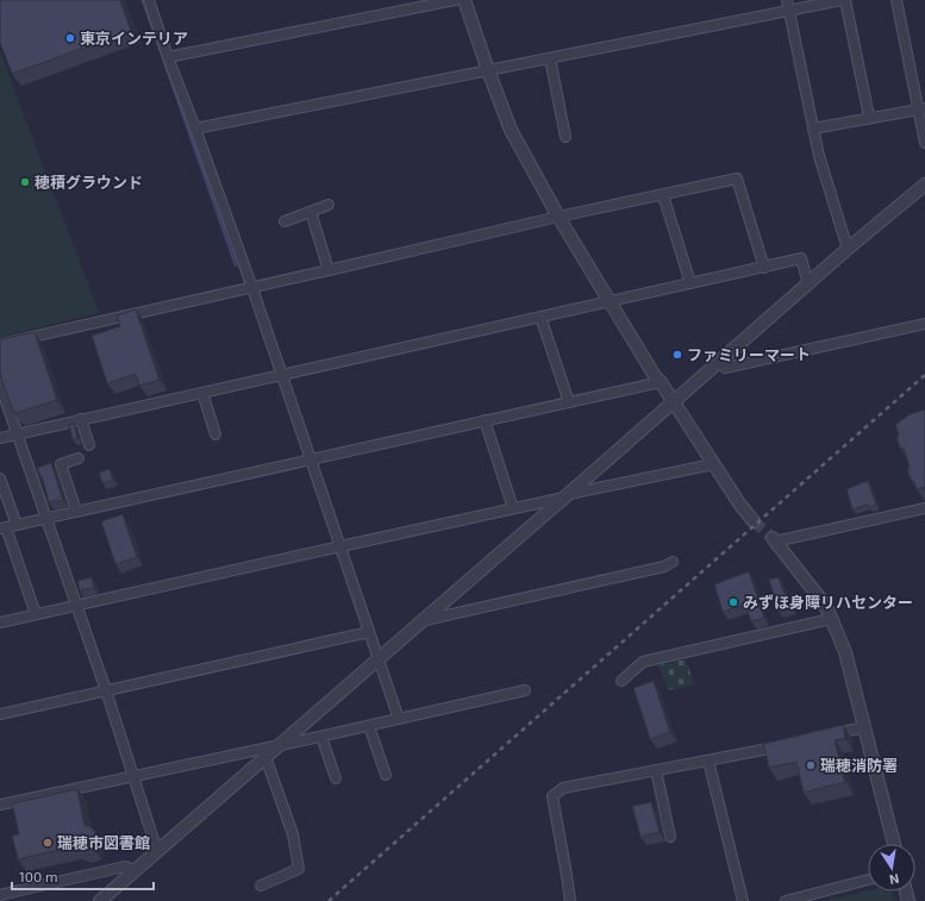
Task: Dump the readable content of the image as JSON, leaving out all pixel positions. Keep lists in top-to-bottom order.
{
  "places": [
    "東京インテリア",
    "穂積グラウンド",
    "ファミリーマート",
    "みずほ身障リハセンター",
    "瑞穂消防署",
    "瑞穂市図書館"
  ],
  "scale_bar": "100 m",
  "north": "bottom"
}
